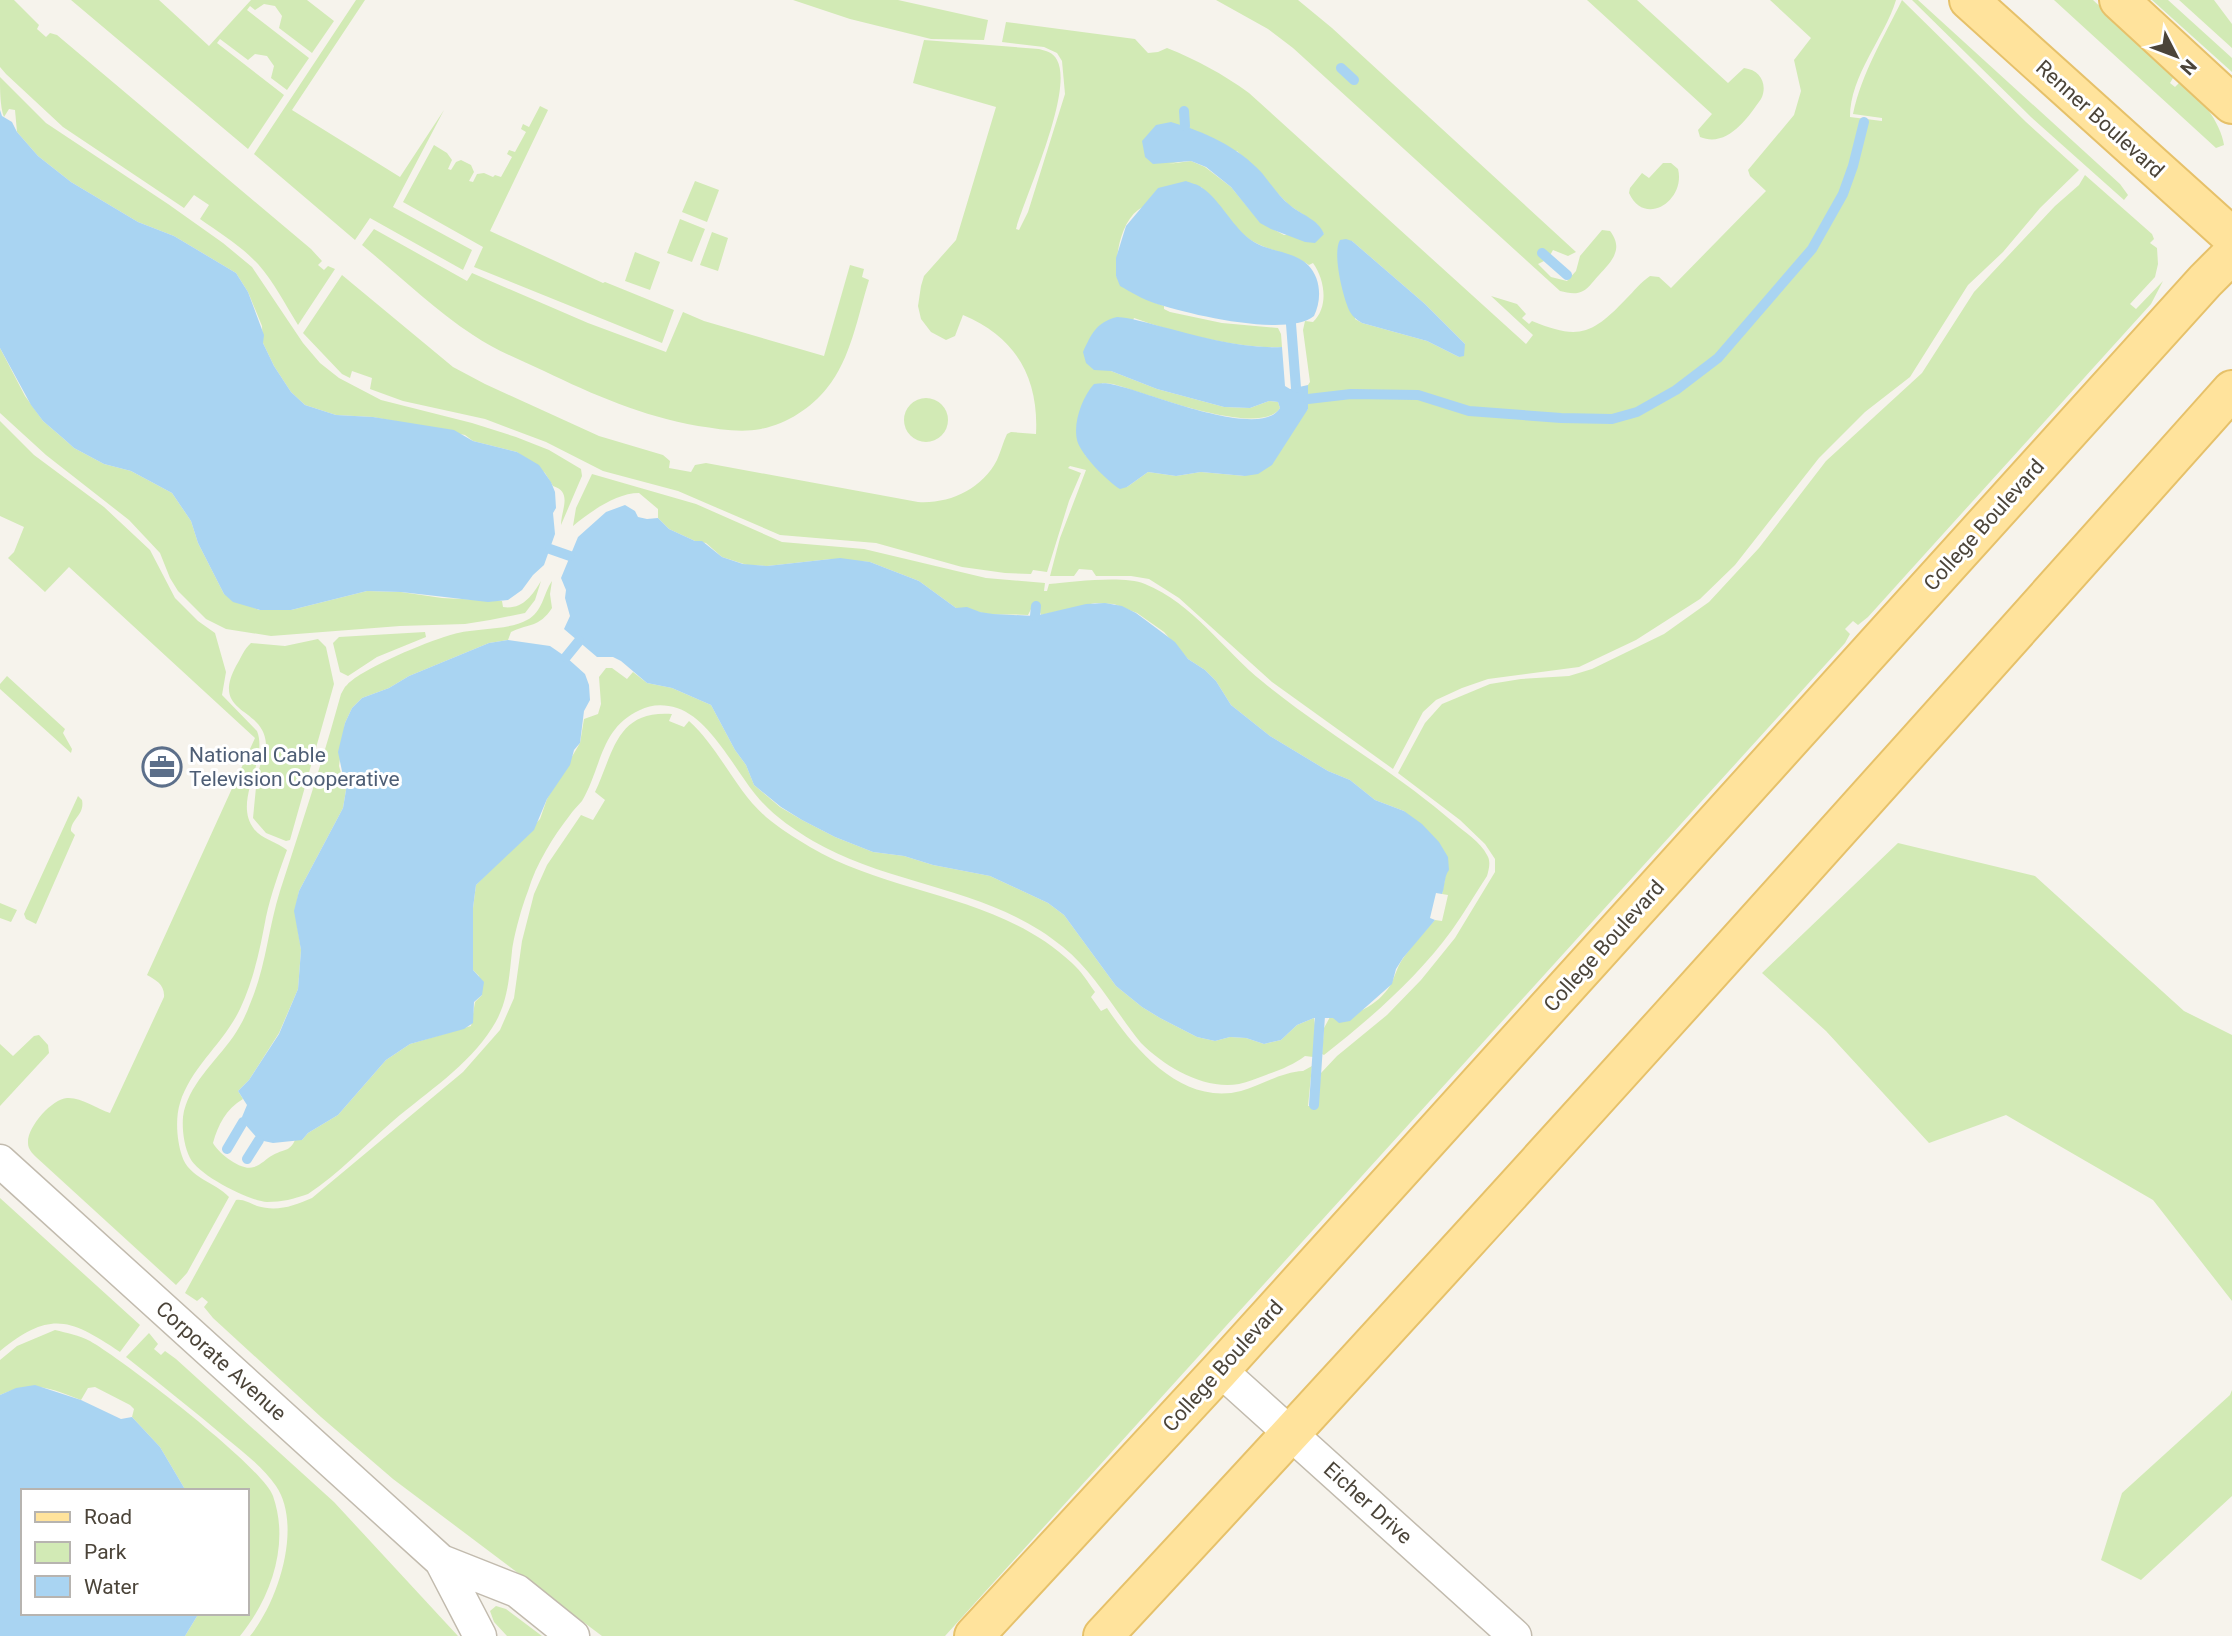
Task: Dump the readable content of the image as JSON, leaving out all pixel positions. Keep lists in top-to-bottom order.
{
  "streets": {
    "main road": ["Renner Boulevard", "College Boulevard"],
    "street": ["Corporate Avenue", "Eicher Drive"]
  },
  "crossings": [
    ["College Boulevard", "Eicher Drive"]
  ],
  "places": {
    "office": ["National Cable Television Cooperative"]
  },
  "legend": ["Road", "Park", "Water"],
  "north": "bottom right"
}
